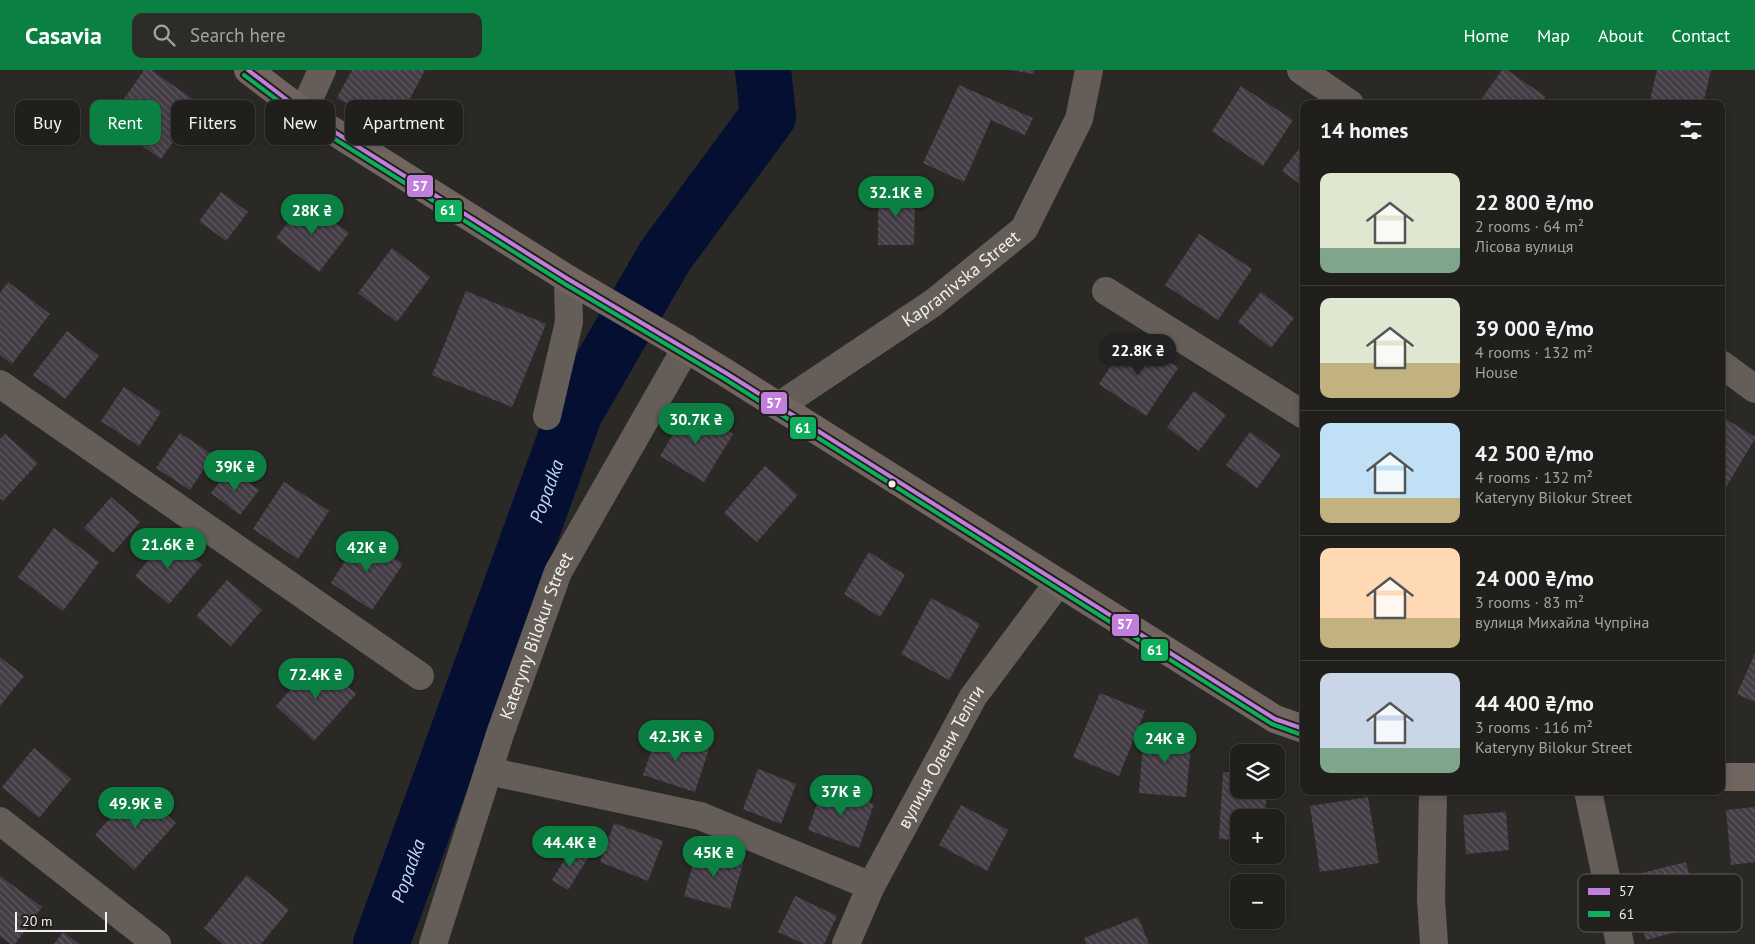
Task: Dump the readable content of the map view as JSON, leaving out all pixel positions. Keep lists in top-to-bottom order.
{
  "streets": {
    "street": ["Kapranivska Street", "Kateryny Bilokur Street", "вулиця Олени Теліги"]
  },
  "water": ["Popadka"],
  "lines": ["transit line 57", "transit line 61"],
  "legend": ["57", "61"],
  "scale_bar": "20 m",
  "page": {
    "header": "Casavia",
    "search": "Search here",
    "nav": [
      "Home",
      "Map",
      "About",
      "Contact"
    ],
    "chip": [
      "Buy",
      "Rent",
      "Filters",
      "New",
      "Apartment"
    ],
    "heading": "14 homes",
    "list": [
      {
        "name": "22 800 ₴/mo",
        "note": "2 rooms · 64 m² · Лісова вулиця"
      },
      {
        "name": "39 000 ₴/mo",
        "note": "4 rooms · 132 m² · House"
      },
      {
        "name": "42 500 ₴/mo",
        "note": "4 rooms · 132 m² · Kateryny Bilokur Street"
      },
      {
        "name": "24 000 ₴/mo",
        "note": "3 rooms · 83 m² · вулиця Михайла Чупріна"
      },
      {
        "name": "44 400 ₴/mo",
        "note": "3 rooms · 116 m² · Kateryny Bilokur Street"
      }
    ],
    "price": [
      "32.1K ₴",
      "28K ₴",
      "22.8K ₴",
      "30.7K ₴",
      "39K ₴",
      "21.6K ₴",
      "42K ₴",
      "72.4K ₴",
      "42.5K ₴",
      "24K ₴",
      "37K ₴",
      "49.9K ₴",
      "44.4K ₴",
      "45K ₴"
    ],
    "map_buttons": ["+", "−"],
    "scale": "20 m"
  }
}
